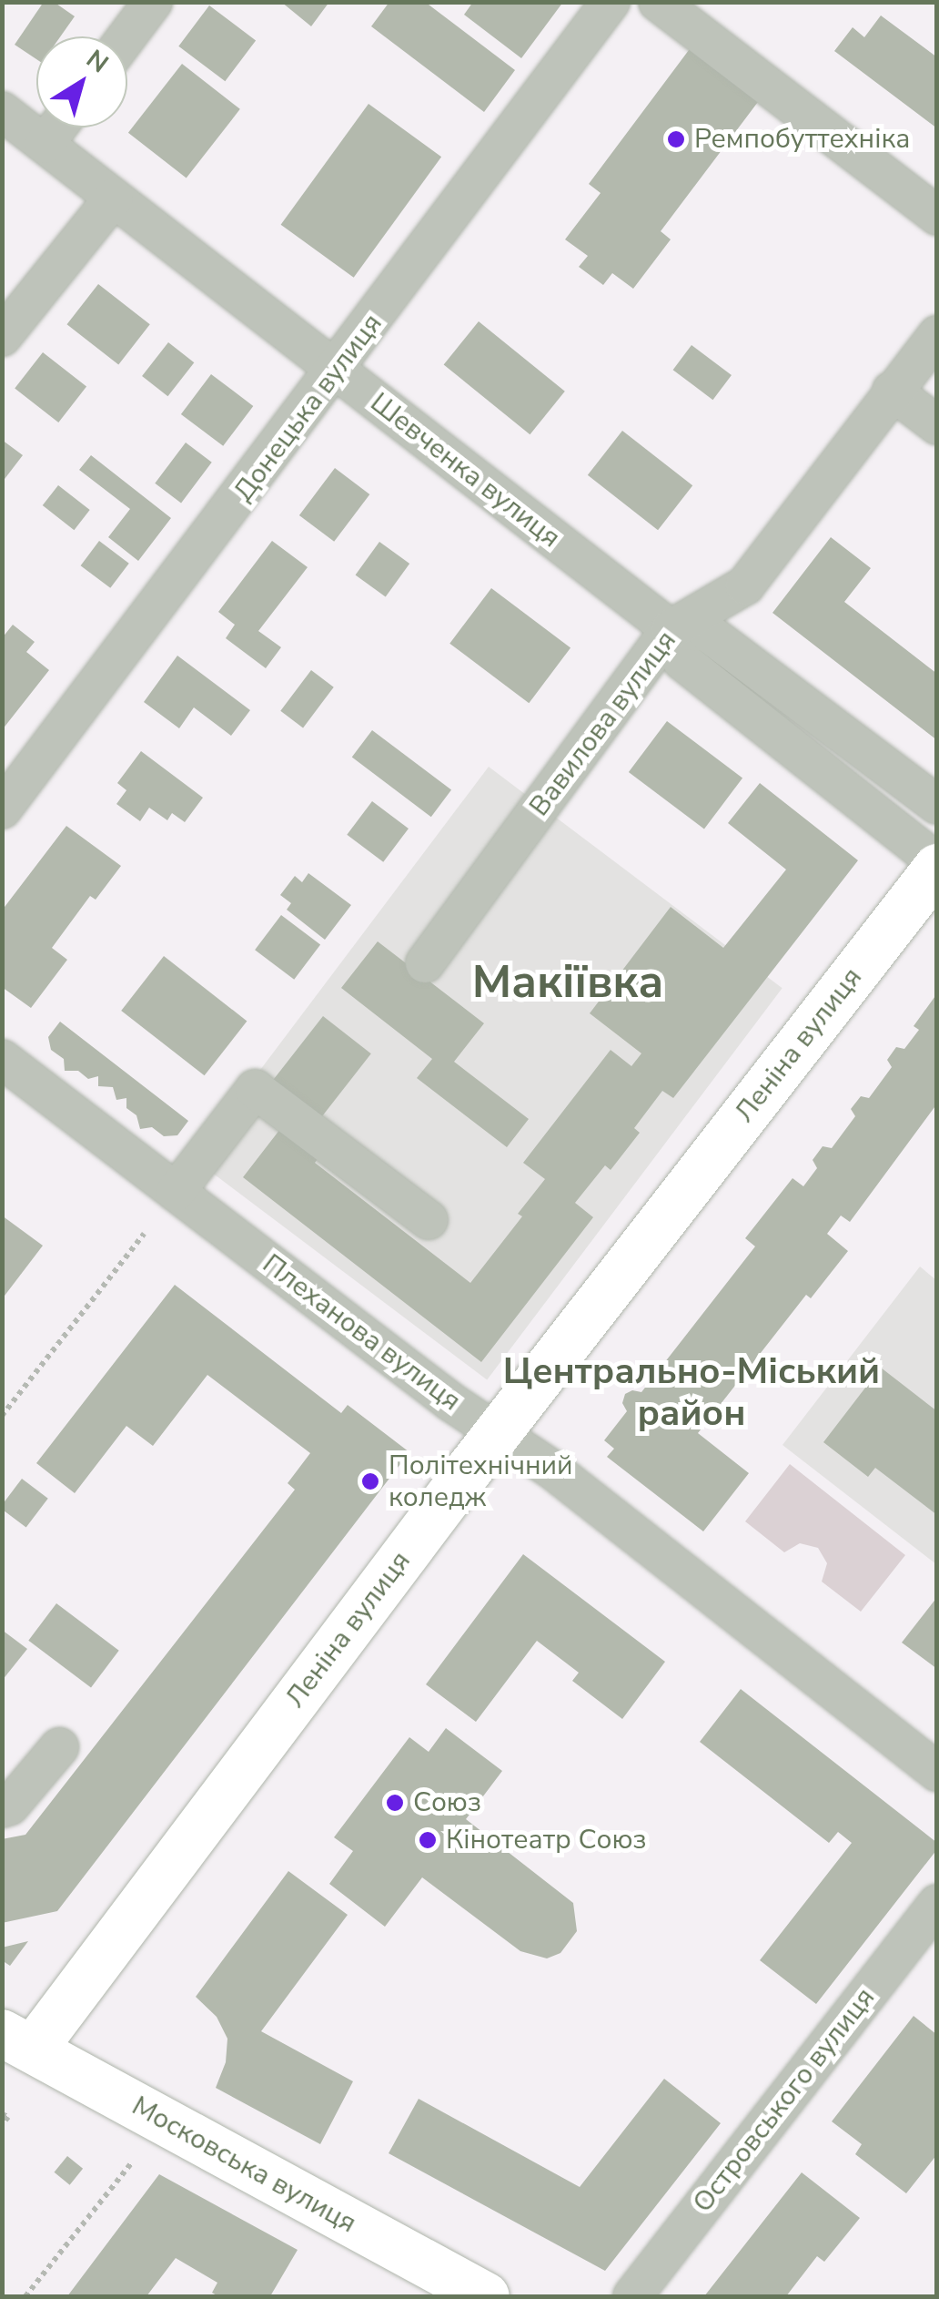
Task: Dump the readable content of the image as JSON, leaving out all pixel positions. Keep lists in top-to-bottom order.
{
  "streets": {
    "main road": ["Леніна вулиця", "Московська вулиця"],
    "street": [
      "Донецька вулиця",
      "Шевченка вулиця",
      "Вавилова вулиця",
      "Плеханова вулиця",
      "Островського вулиця"
    ]
  },
  "crossings": [
    ["Донецька вулиця", "Шевченка вулиця"],
    ["Шевченка вулиця", "Вавилова вулиця"],
    ["Шевченка вулиця", "Леніна вулиця"],
    ["Леніна вулиця", "Плеханова вулиця"],
    ["Леніна вулиця", "Московська вулиця"]
  ],
  "districts": ["Макіївка", "Центрально-Міський район"],
  "places": [
    "Ремпобуттехніка",
    "Полiтехнiчний коледж",
    "Союз",
    "Кінотеатр Союз"
  ],
  "north": "top right"
}
